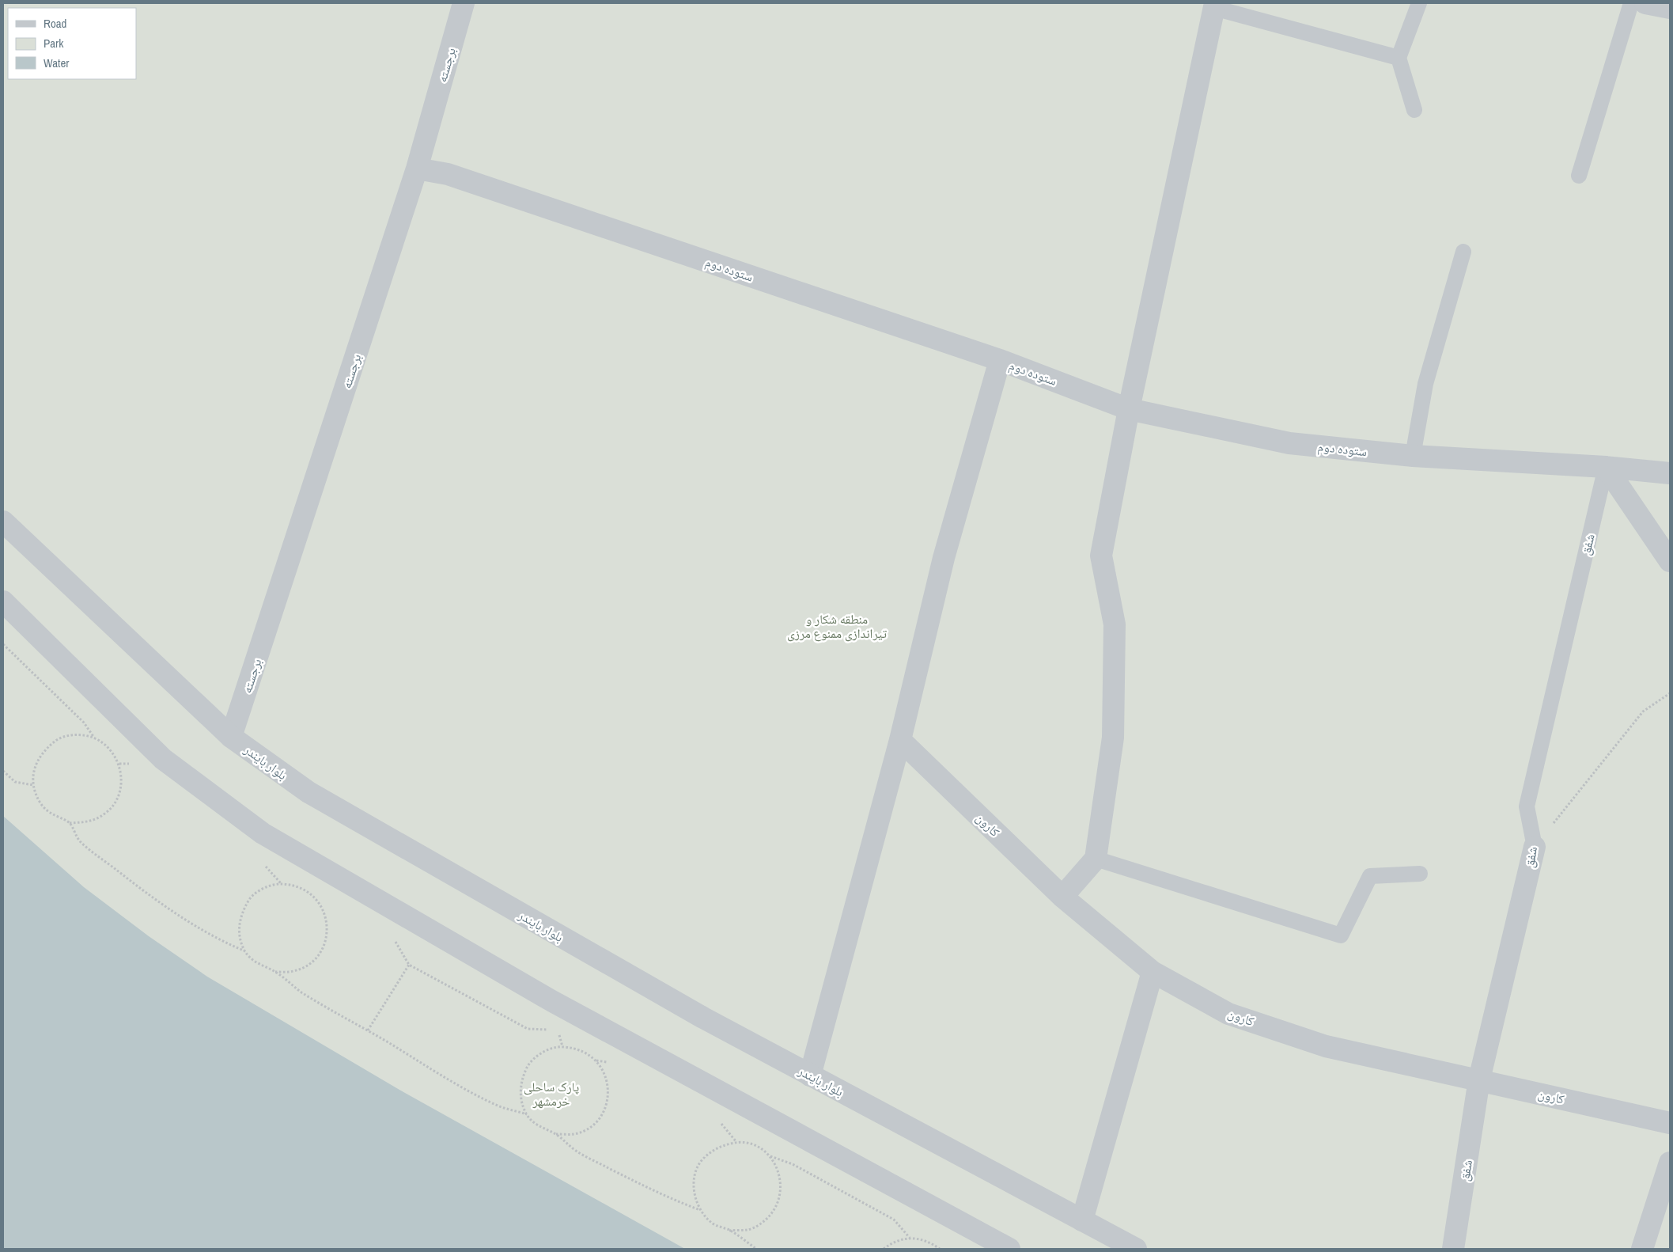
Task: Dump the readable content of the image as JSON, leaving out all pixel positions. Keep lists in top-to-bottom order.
{
  "streets": {
    "street": [
      "برجسته",
      "ستوده دوم",
      "شفق",
      "بلوار بایندر",
      "کارون"
    ]
  },
  "crossings": [
    ["برجسته", "ستوده دوم"],
    ["برجسته", "بلوار بایندر"],
    ["ستوده دوم", "شفق"],
    ["شفق", "کارون"]
  ],
  "parks": ["منطقه شکار و تیراندازی ممنوع مرزی", "پارک ساحلی خرمشهر"],
  "legend": ["Road", "Park", "Water"]
}
